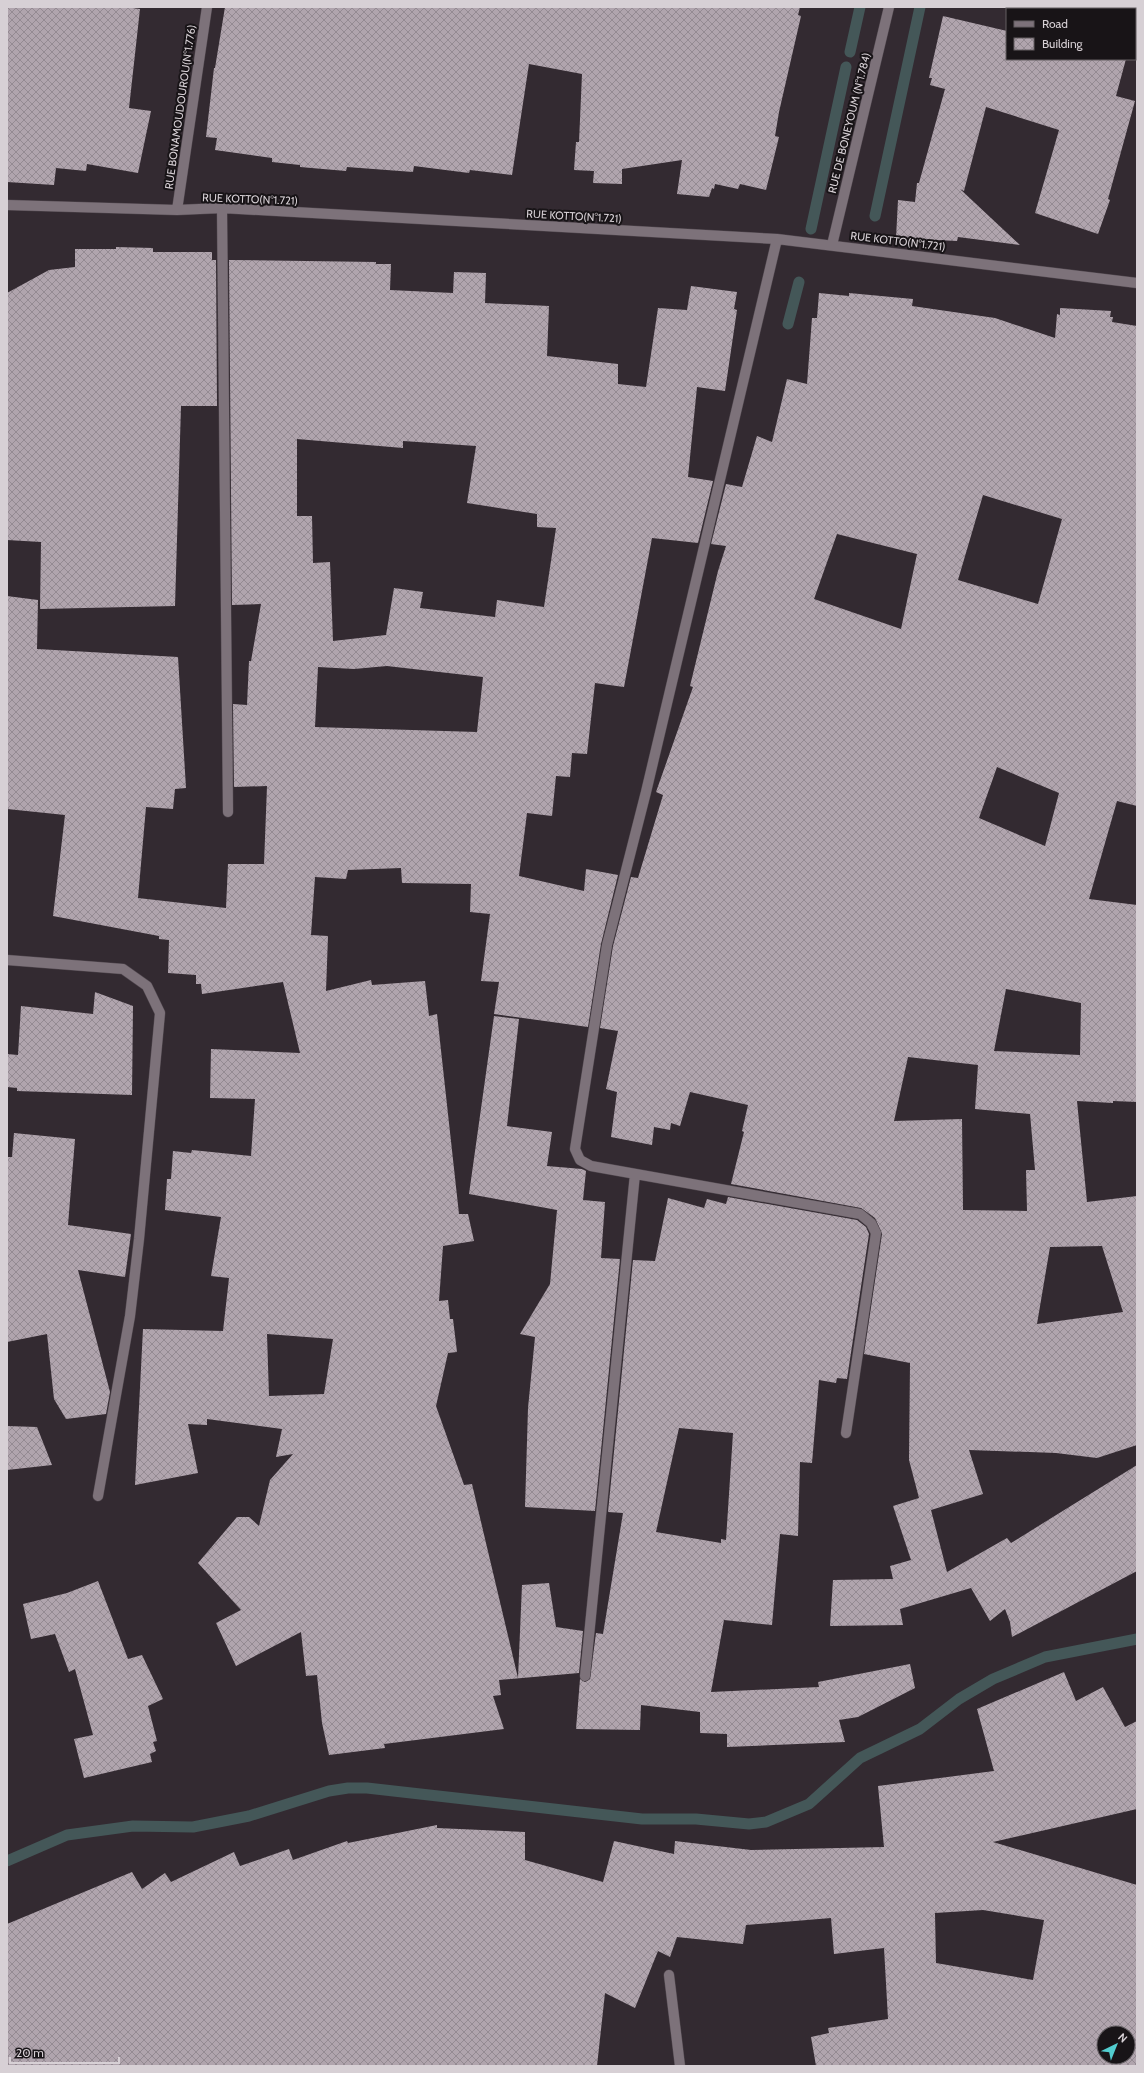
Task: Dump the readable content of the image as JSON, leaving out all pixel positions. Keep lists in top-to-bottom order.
{
  "streets": {
    "street": ["RUE BONAMOUDOUROU(N°1.776)", "RUE DE BONEYOUM (N°1.784)", "RUE KOTTO(N°1.721)"]
  },
  "crossings": [
    ["RUE BONAMOUDOUROU(N°1.776)", "RUE KOTTO(N°1.721)"],
    ["RUE DE BONEYOUM (N°1.784)", "RUE KOTTO(N°1.721)"]
  ],
  "legend": ["Road", "Building"],
  "scale_bar": "20 m",
  "north": "top right"
}
